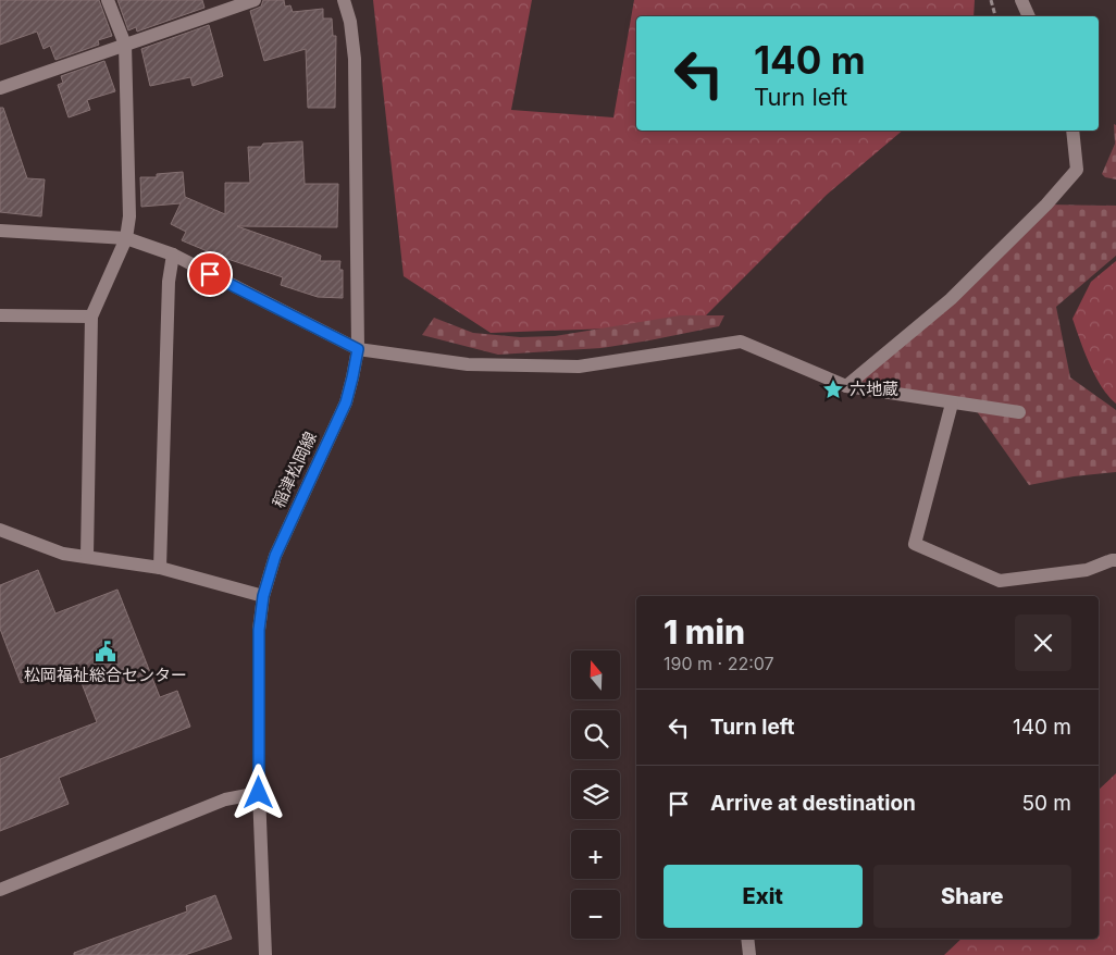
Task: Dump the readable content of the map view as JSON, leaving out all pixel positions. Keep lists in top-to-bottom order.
{
  "streets": {
    "street": ["稲津松岡線"]
  },
  "places": {
    "place": ["六地蔵"],
    "public building": ["松岡福祉総合センター"]
  },
  "north": "top",
  "page": {
    "turn": ["140 m", "Turn left"],
    "heading": ["1 min", "190 m · 22:07"],
    "map_buttons": ["+", "−"],
    "list": [
      {
        "name": "Turn left",
        "value": "140 m"
      },
      {
        "name": "Arrive at destination",
        "value": "50 m"
      }
    ],
    "buttons": ["Exit", "Share"]
  }
}
